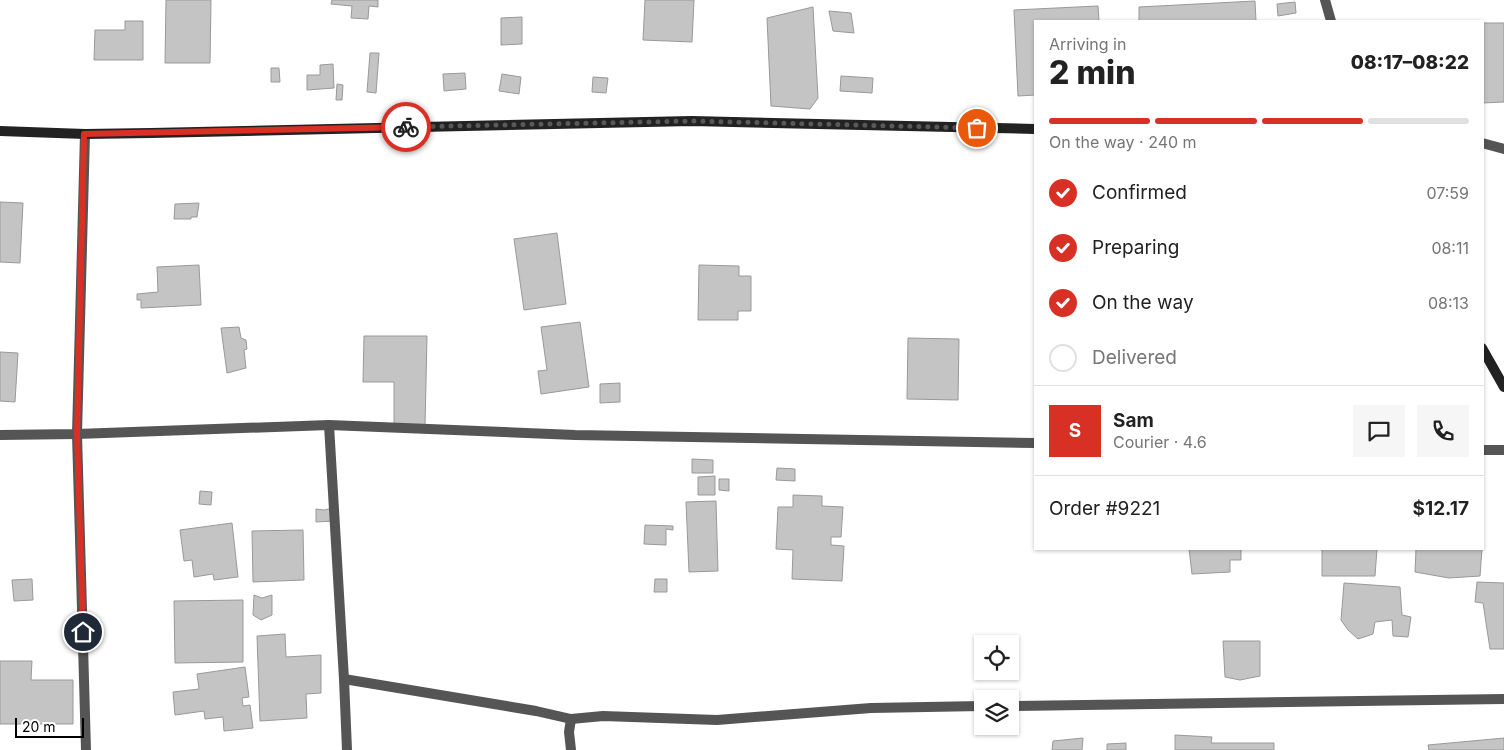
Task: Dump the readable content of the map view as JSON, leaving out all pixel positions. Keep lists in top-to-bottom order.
{
  "scale_bar": "20 m",
  "page": {
    "heading": ["2 min", "Arriving in", "08:17–08:22"],
    "panel": [
      "Sam",
      "Courier · 4.6",
      "Order #9221",
      "$12.17"
    ],
    "bar": "On the way · 240 m",
    "list": [
      ["Confirmed", "07:59"],
      ["Preparing", "08:11"],
      ["On the way", "08:13"],
      "Delivered"
    ],
    "round": "S",
    "scale": "20 m"
  }
}
